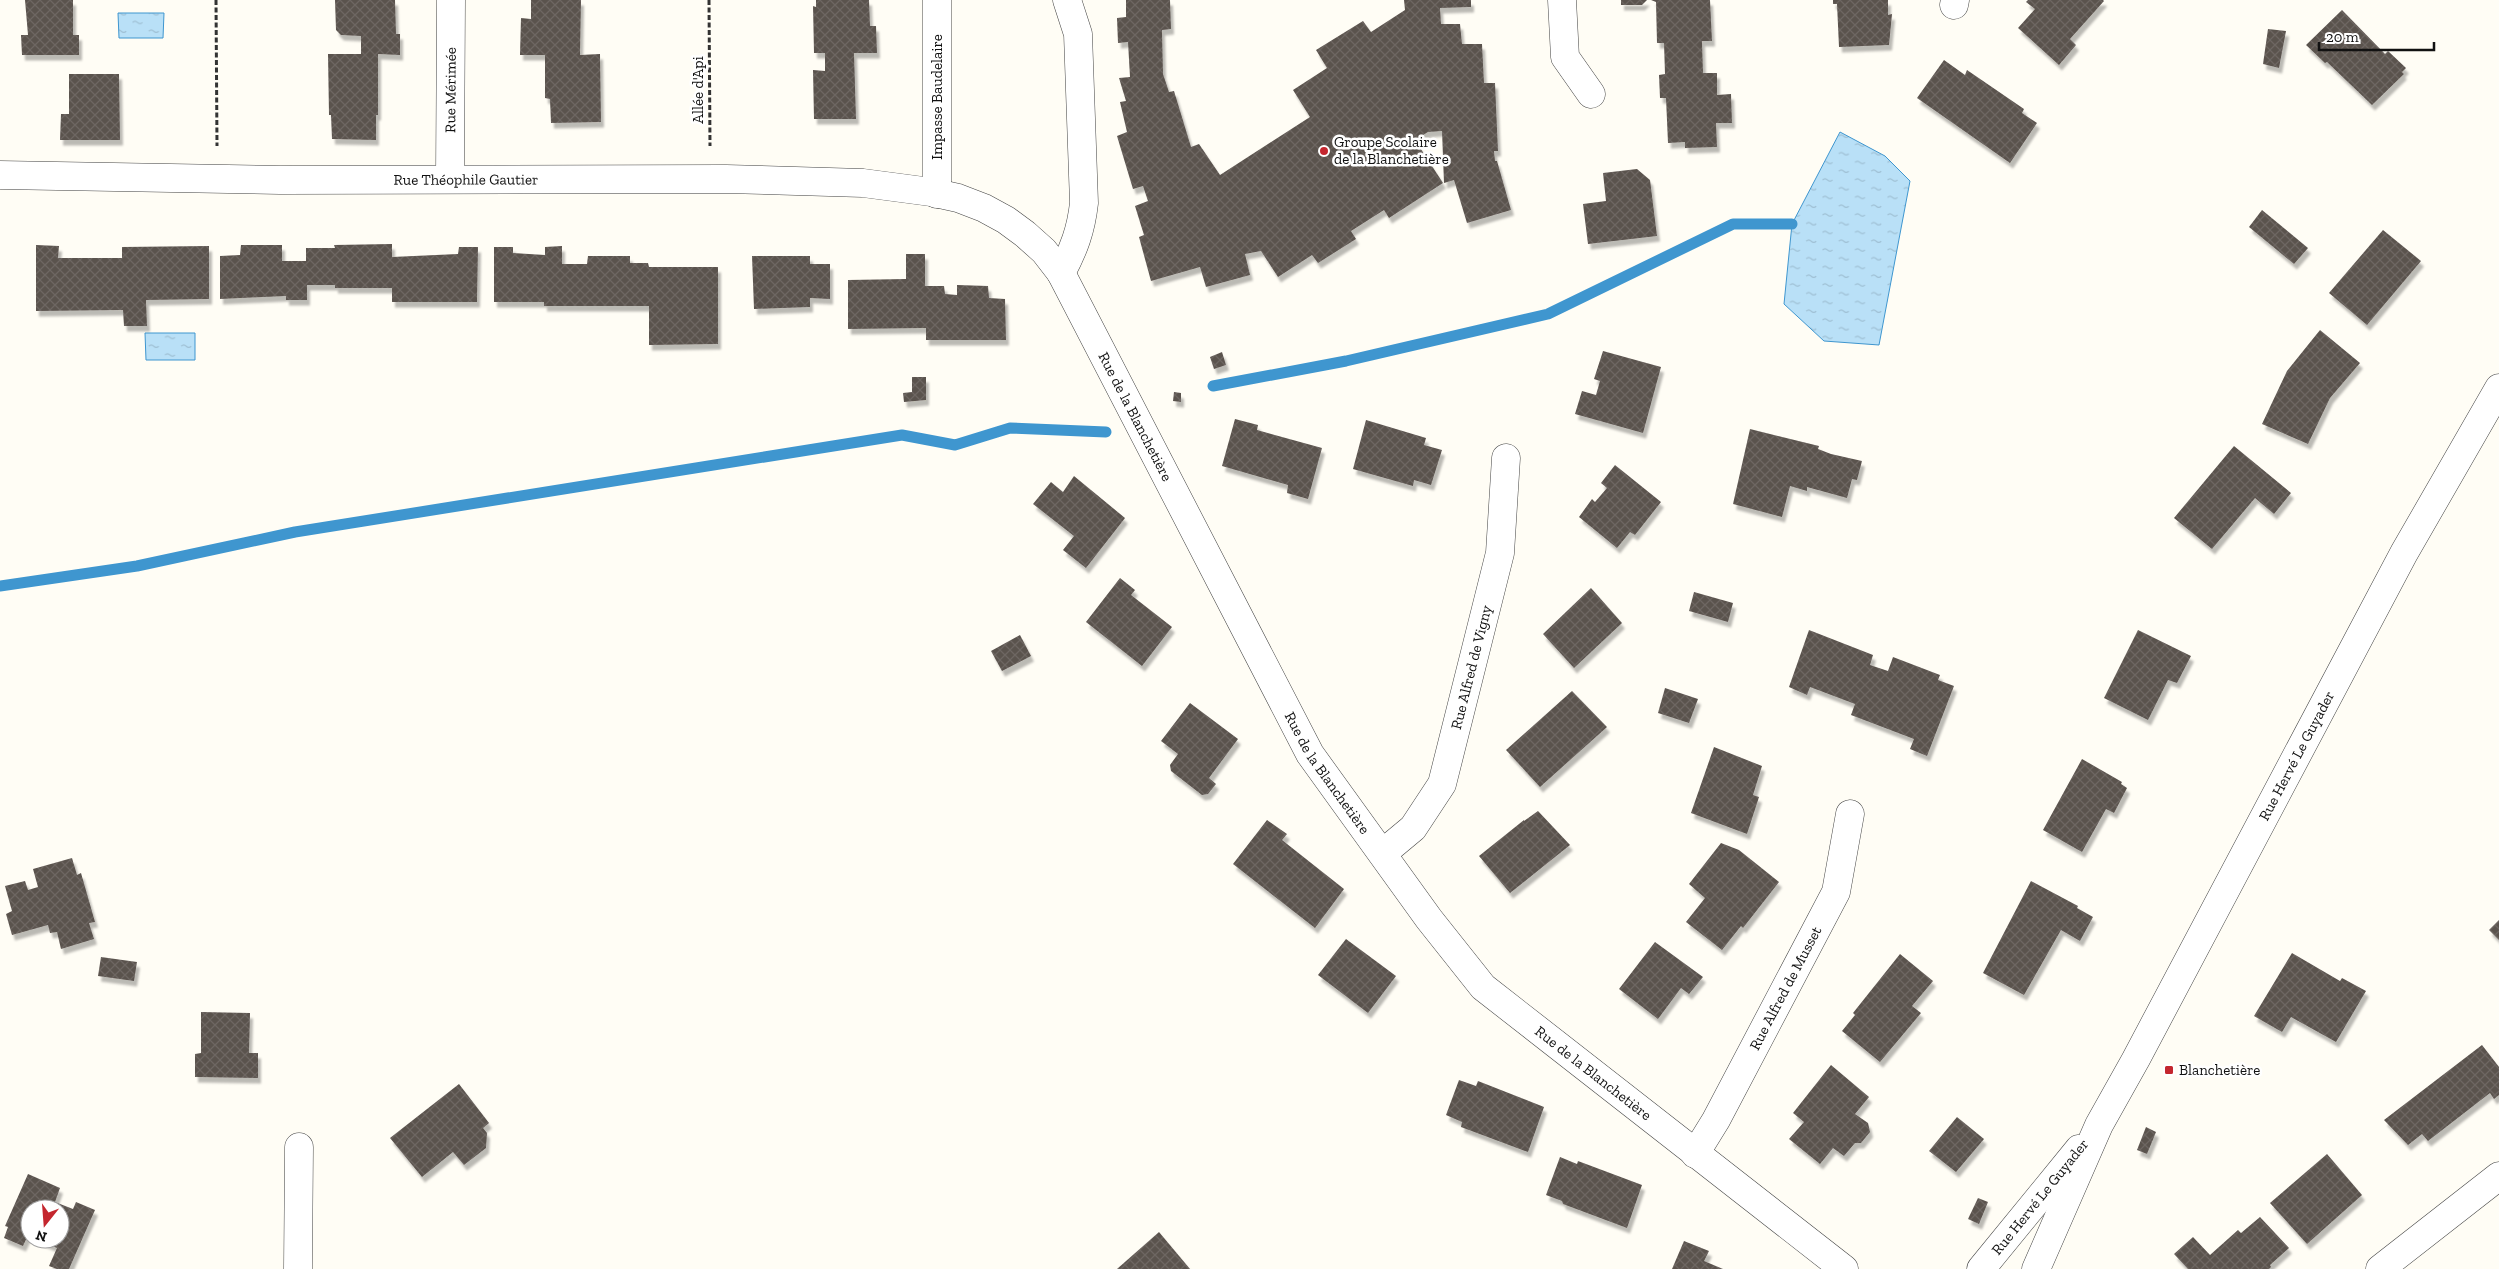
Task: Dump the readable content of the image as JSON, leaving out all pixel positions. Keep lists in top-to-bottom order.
{
  "streets": {
    "street": [
      "Rue Mérimée",
      "Impasse Baudelaire",
      "Rue Théophile Gautier",
      "Rue de la Blanchetière",
      "Rue Alfred de Vigny",
      "Rue Hervé Le Guyader",
      "Rue Alfred de Musset"
    ],
    "path": ["Allée d'Api"]
  },
  "crossings": [
    ["Rue Mérimée", "Rue Théophile Gautier"],
    ["Allée d'Api", "Rue Théophile Gautier"],
    ["Impasse Baudelaire", "Rue Théophile Gautier"],
    ["Impasse Baudelaire", "Rue de la Blanchetière"],
    ["Rue Théophile Gautier", "Rue de la Blanchetière"],
    ["Rue de la Blanchetière", "Rue Alfred de Vigny"],
    ["Rue de la Blanchetière", "Rue Alfred de Musset"]
  ],
  "places": {
    "other": ["Groupe Scolaire de la Blanchetière"],
    "transit": ["Blanchetière"]
  },
  "scale_bar": "20 m",
  "north": "bottom"
}
